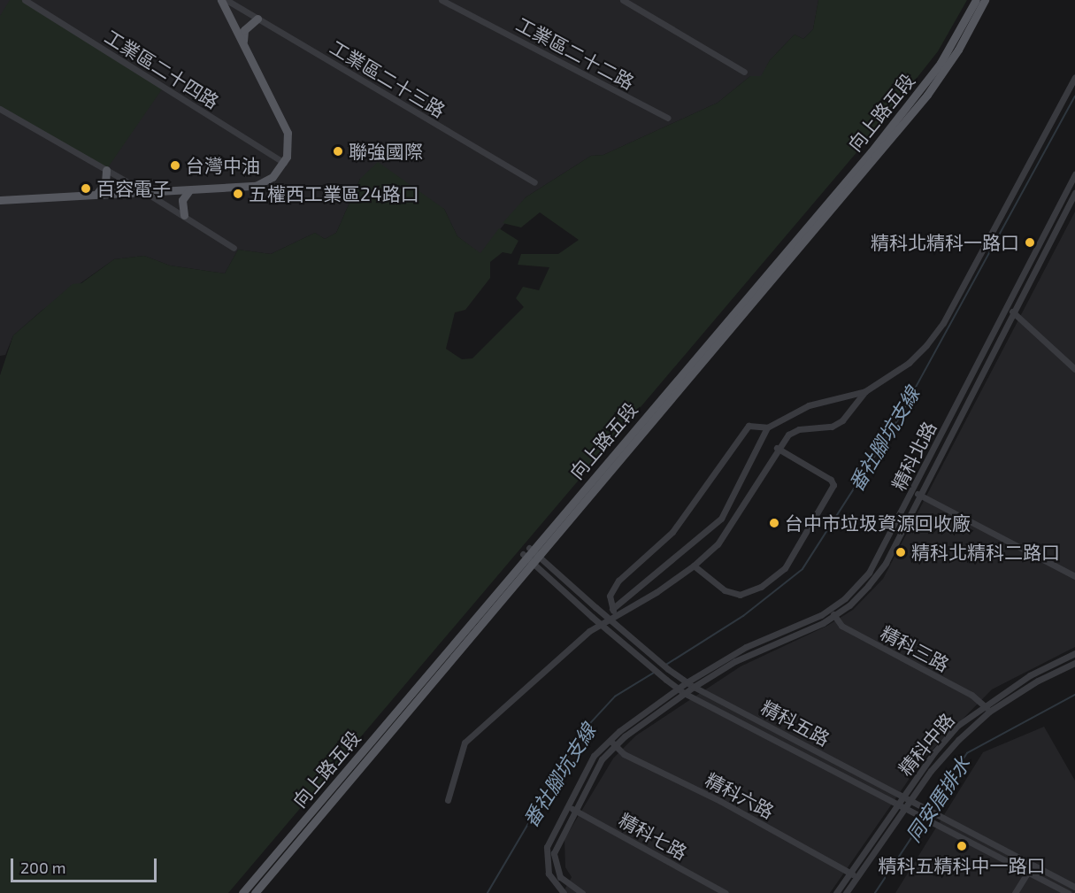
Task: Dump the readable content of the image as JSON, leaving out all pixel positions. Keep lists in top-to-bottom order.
{
  "streets": {
    "main road": ["向上路五段"],
    "street": [
      "工業區二十二路",
      "工業區二十四路",
      "工業區二十三路",
      "精科北路",
      "精科三路",
      "精科五路",
      "精科中路",
      "精科六路",
      "精科七路"
    ]
  },
  "crossings": [
    ["向上路五段", "精科五路"],
    ["精科北路", "精科三路"],
    ["精科北路", "精科五路"],
    ["精科北路", "精科六路"],
    ["精科北路", "精科七路"],
    ["精科三路", "精科中路"],
    ["精科五路", "精科中路"],
    ["精科中路", "精科六路"]
  ],
  "water": ["番社腳坑支線", "同安厝排水"],
  "places": [
    "聯強國際",
    "台灣中油",
    "百容電子",
    "五權西工業區24路口",
    "精科北精科一路口",
    "台中市垃圾資源回收廠",
    "精科北精科二路口",
    "精科五精科中一路口"
  ],
  "scale_bar": "200 m"
}
